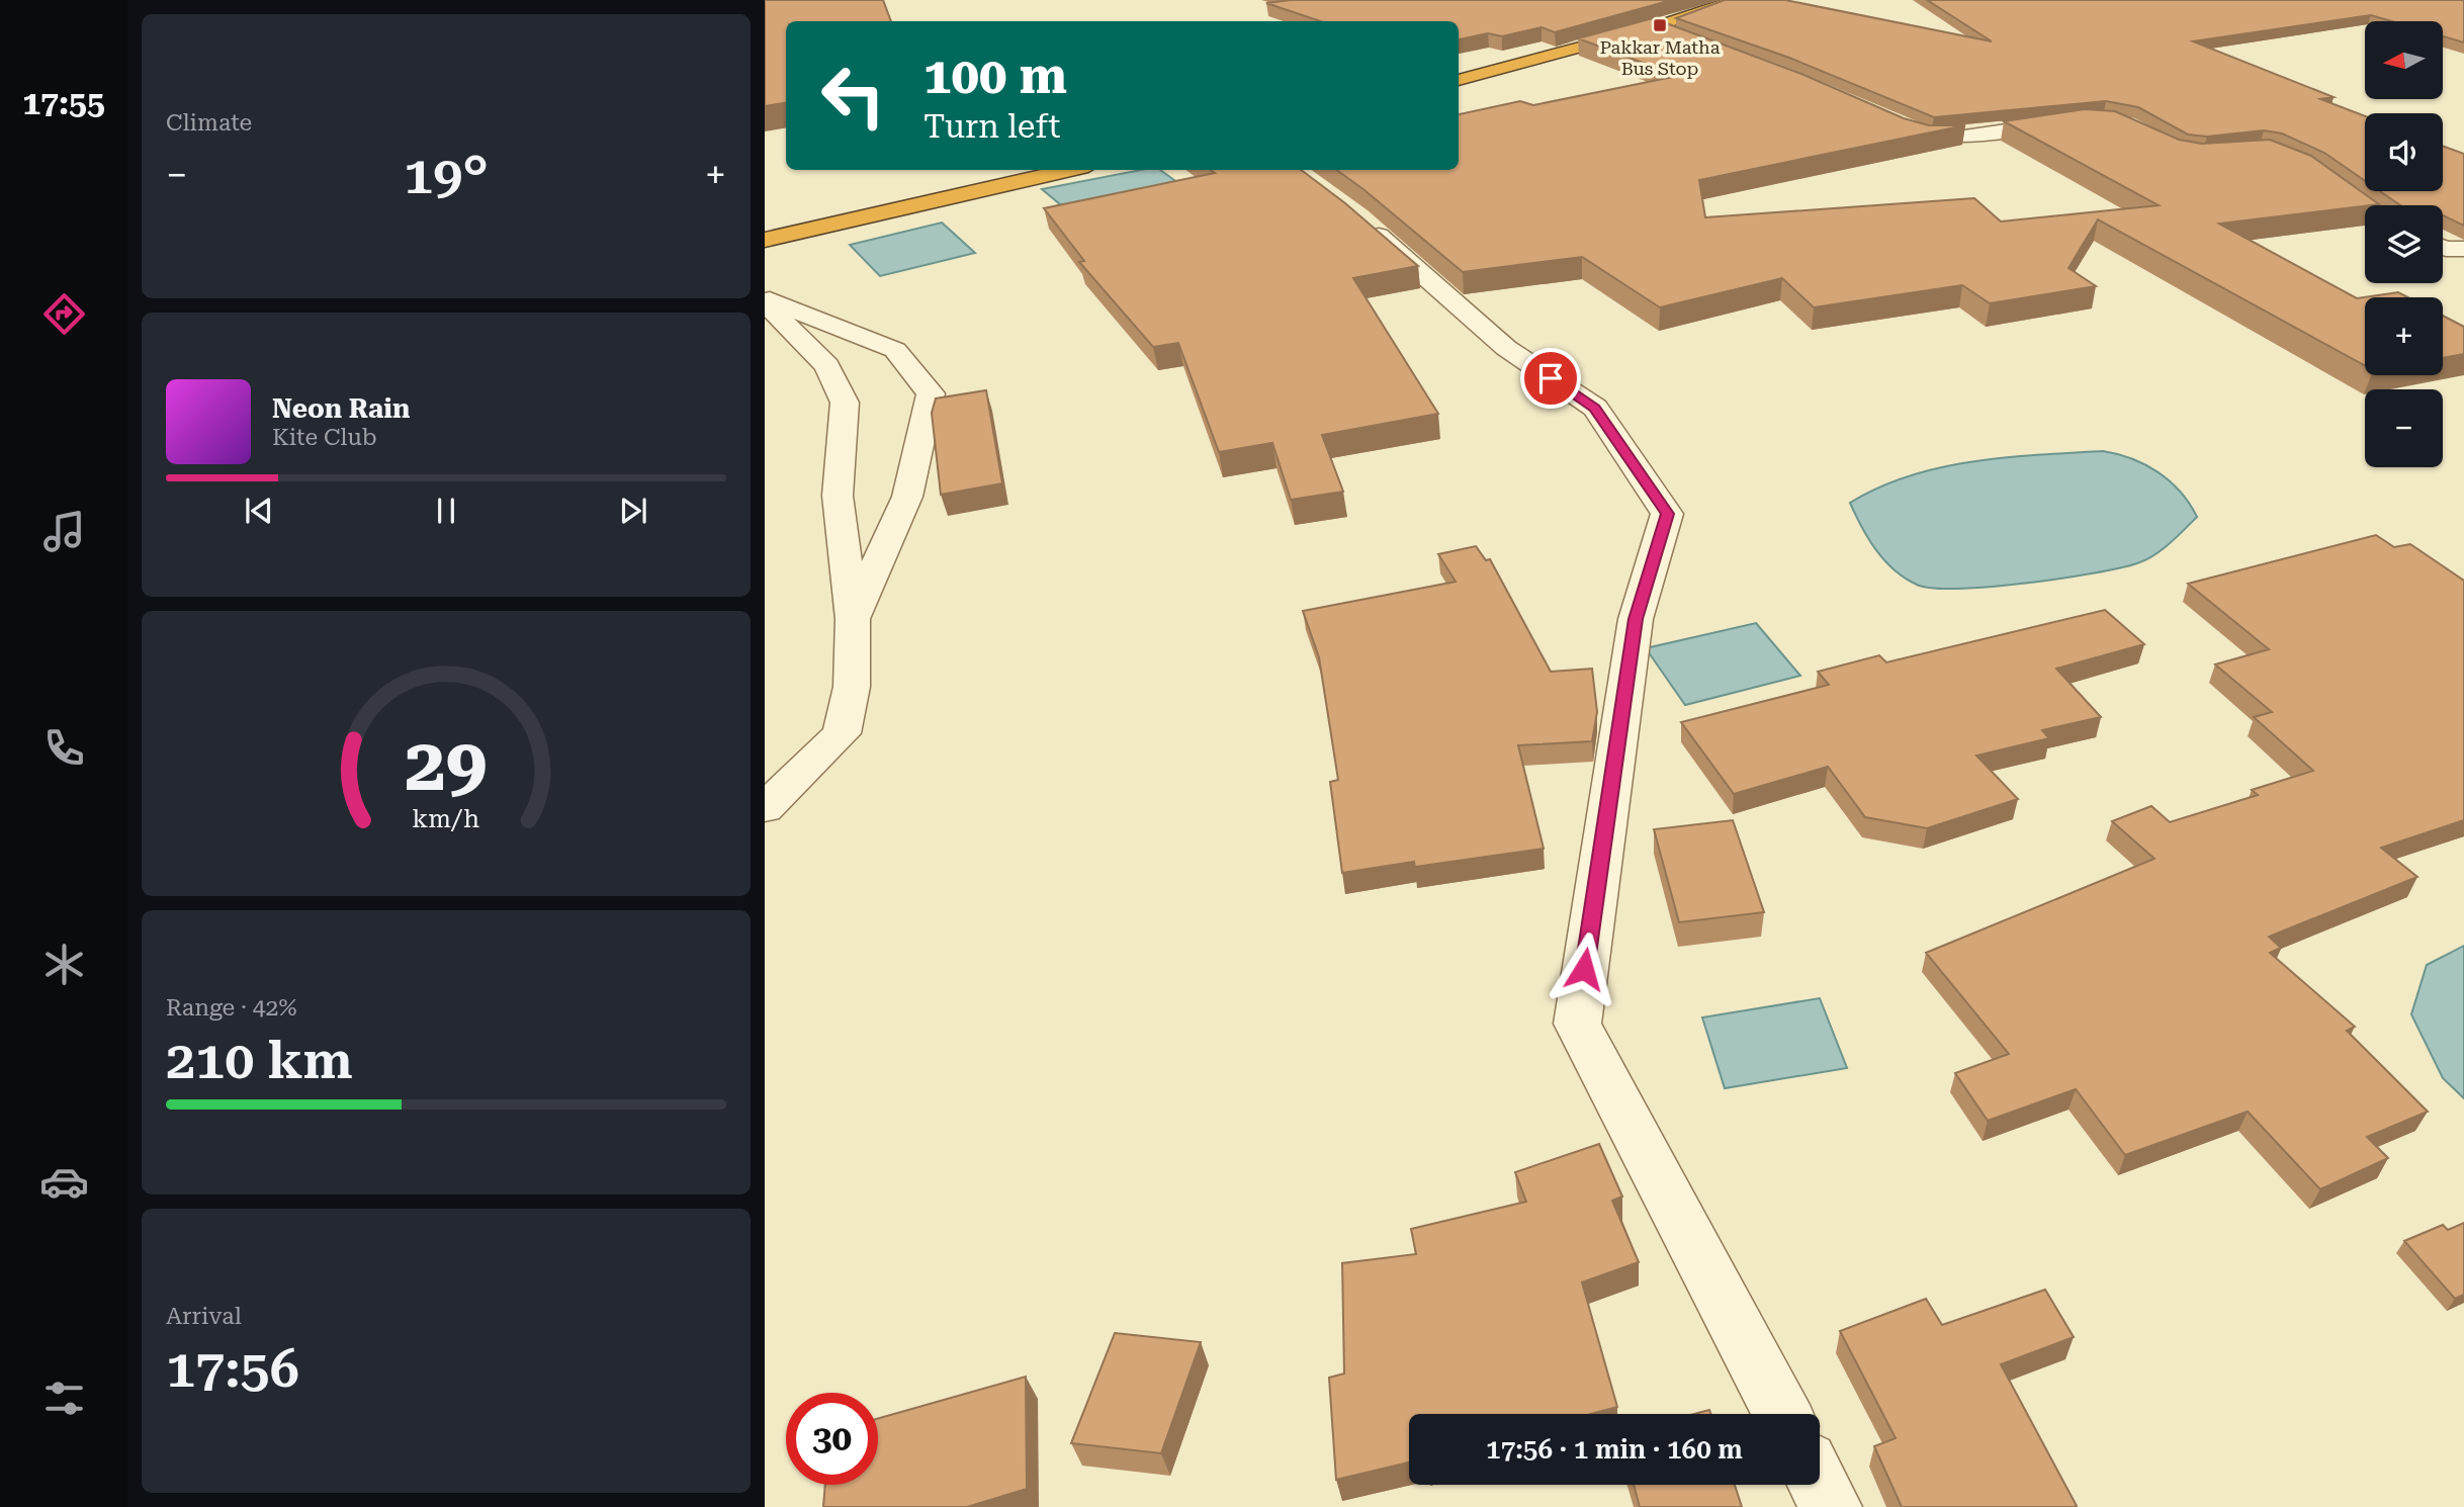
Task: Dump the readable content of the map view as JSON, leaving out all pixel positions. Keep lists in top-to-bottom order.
{
  "places": {
    "transit": ["Pakkar Matha Bus Stop"]
  },
  "north": "left",
  "page": {
    "tabs": "17:55",
    "tile": [
      "Climate",
      ["Range · 42%", "210 km"],
      ["Arrival", "17:56"]
    ],
    "map_buttons": ["+", "−"],
    "turn": ["100 m", "Turn left"],
    "heat": ["−", "19°", "+"],
    "song": ["Neon Rain", "Kite Club"],
    "limit": "30",
    "trip": "17:56 · 1 min · 160 m",
    "gauge": ["29", "km/h"]
  }
}
